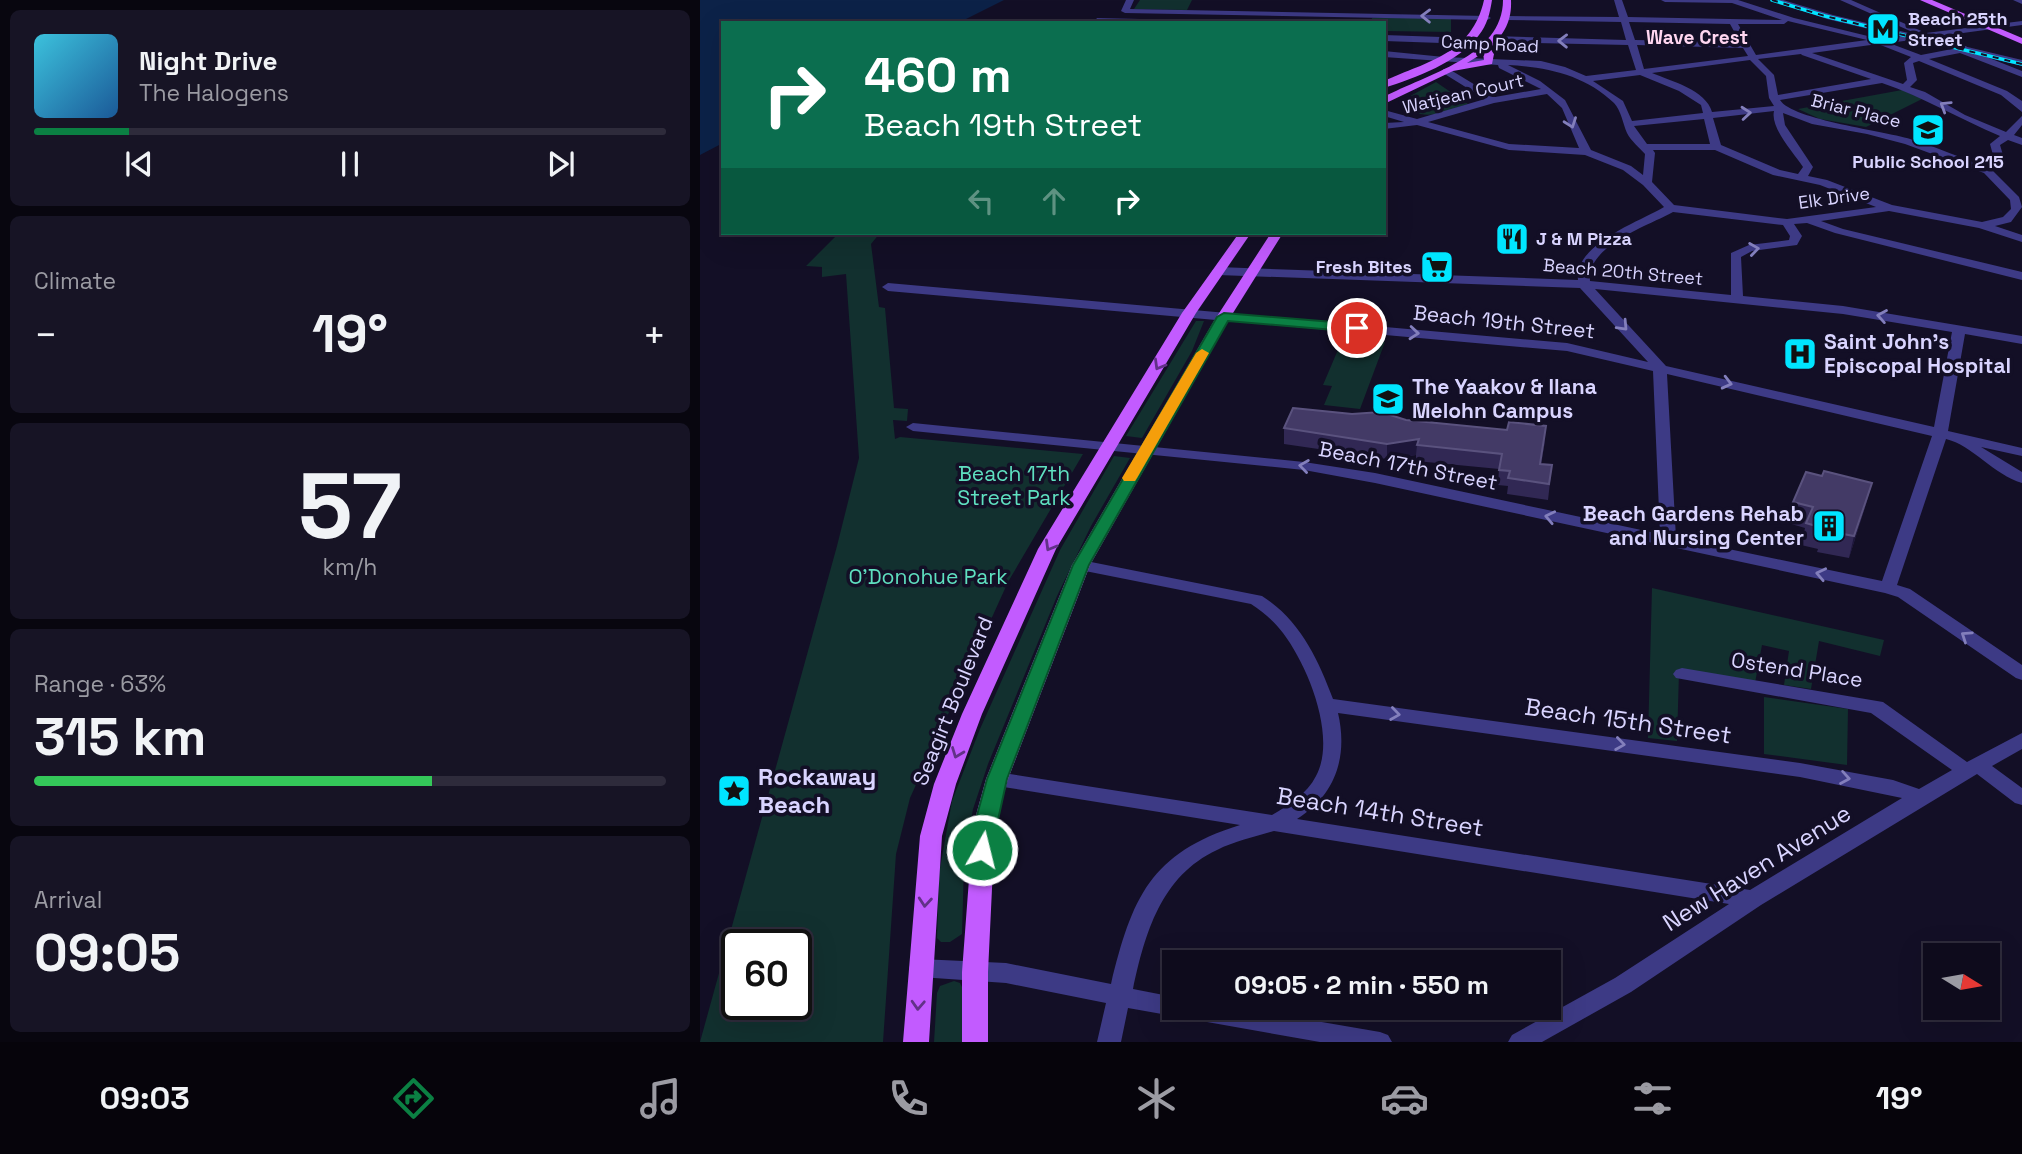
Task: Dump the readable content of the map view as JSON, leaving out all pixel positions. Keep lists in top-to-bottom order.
{
  "streets": {
    "main road": ["Seagirt Boulevard"],
    "street": [
      "Camp Road",
      "Watjean Court",
      "Briar Place",
      "Elk Drive",
      "Beach 20th Street",
      "Beach 19th Street",
      "Beach 17th Street",
      "Ostend Place",
      "Beach 15th Street",
      "Beach 14th Street",
      "New Haven Avenue"
    ]
  },
  "crossings": [
    ["Camp Road", "Briar Place"],
    ["Elk Drive", "Beach 20th Street"],
    ["Beach 20th Street", "Seagirt Boulevard"],
    ["Beach 19th Street", "Seagirt Boulevard"],
    ["Beach 17th Street", "Seagirt Boulevard"],
    ["Ostend Place", "New Haven Avenue"],
    ["Beach 15th Street", "New Haven Avenue"],
    ["Beach 14th Street", "New Haven Avenue"]
  ],
  "one_way": ["Beach 19th Street", "Beach 17th Street", "Beach 15th Street"],
  "districts": ["Wave Crest"],
  "parks": ["Beach 17th Street Park", "O'Donohue Park"],
  "places": {
    "metro station": ["Beach 25th Street"],
    "school or university": ["Public School 215", "The Yaakov & Ilana Melohn Campus"],
    "restaurant": ["J & M Pizza"],
    "supermarket": ["Fresh Bites"],
    "hospital": ["Saint John's Episcopal Hospital"],
    "building": ["Beach Gardens Rehab and Nursing Center"],
    "place": ["Rockaway Beach"]
  },
  "north": "right",
  "page": {
    "turn": ["460 m", "Beach 19th Street"],
    "song": ["Night Drive", "The Halogens"],
    "tile": [
      "Climate",
      ["57", "km/h"],
      ["Range · 63%", "315 km"],
      ["Arrival", "09:05"]
    ],
    "heat": ["−", "19°", "+"],
    "limit": "60",
    "trip": "09:05 · 2 min · 550 m",
    "tabs": ["09:03", "19°"]
  }
}
